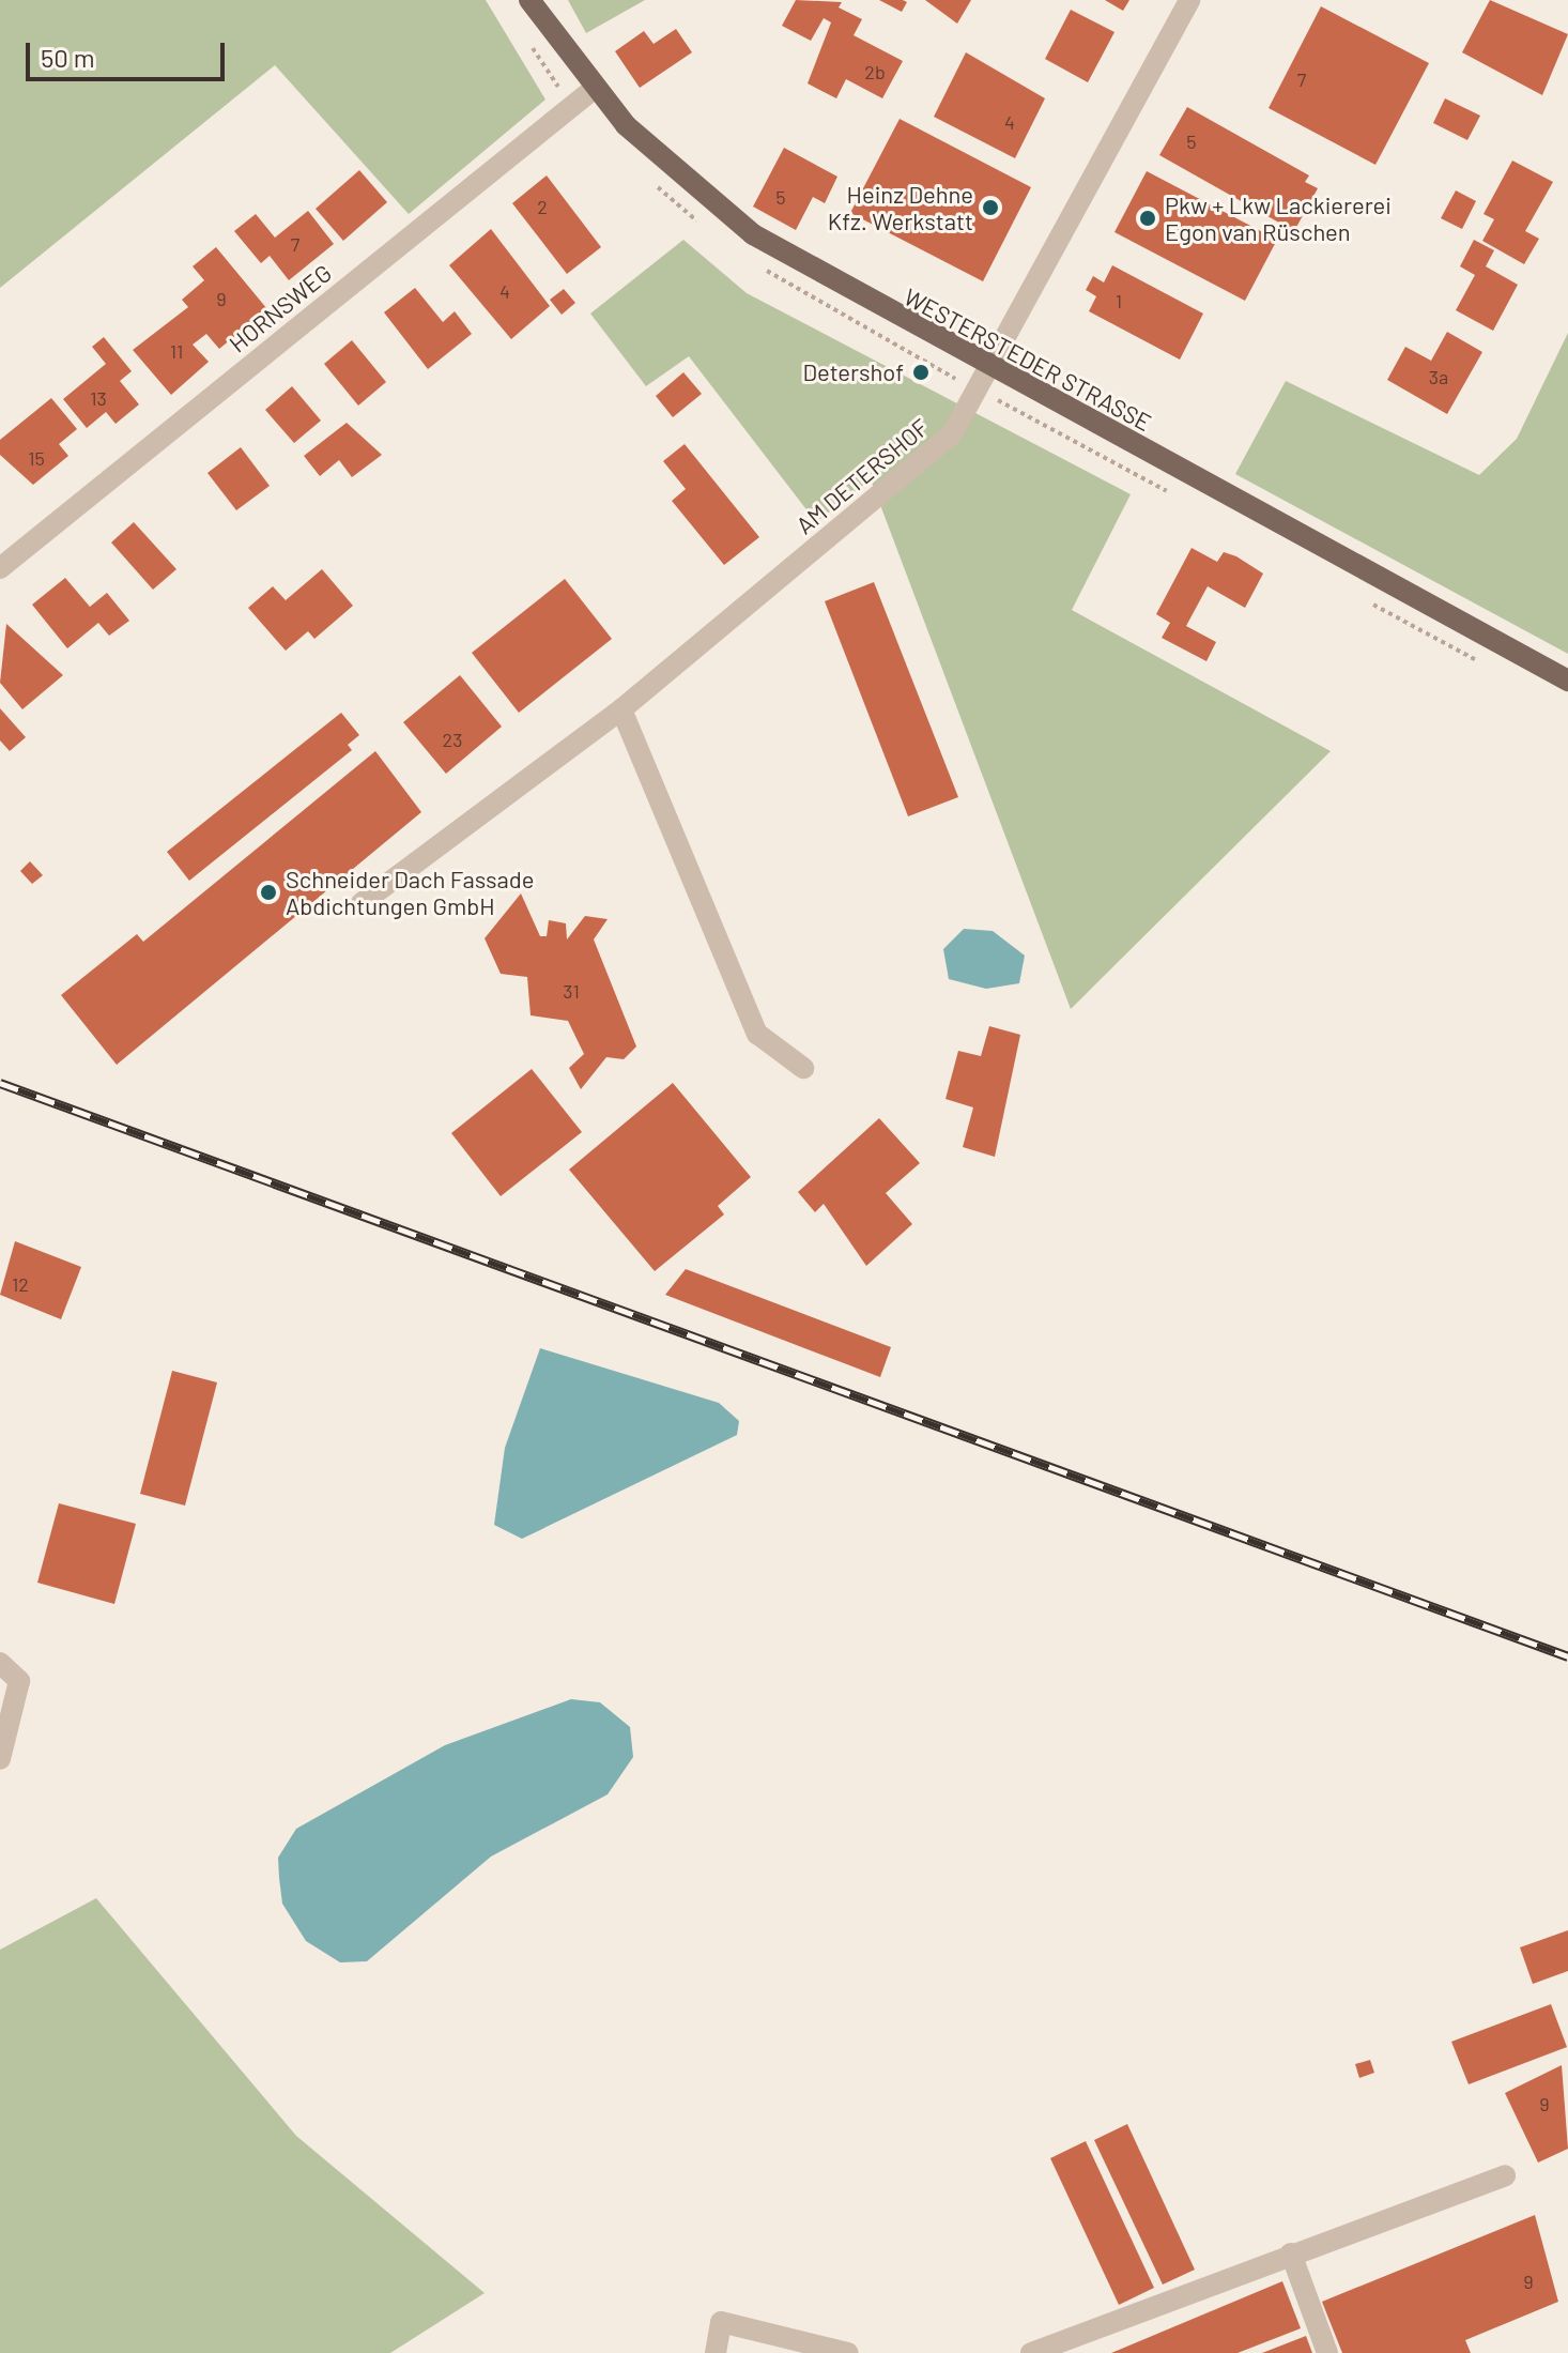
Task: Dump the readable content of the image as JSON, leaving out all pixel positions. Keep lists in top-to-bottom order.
{
  "streets": {
    "main road": ["WESTERSTEDER STRASSE"],
    "street": ["HORNSWEG", "AM DETERSHOF"]
  },
  "crossings": [
    ["HORNSWEG", "WESTERSTEDER STRASSE"],
    ["WESTERSTEDER STRASSE", "AM DETERSHOF"]
  ],
  "places": [
    "Heinz Dehne Kfz. Werkstatt",
    "Pkw + Lkw Lackiererei Egon van Rüschen",
    "Detershof",
    "Schneider Dach Fassade Abdichtungen GmbH"
  ],
  "house_numbers": [
    "2b",
    "7",
    "4",
    "5",
    "5",
    "2",
    "7",
    "4",
    "9",
    "1",
    "11",
    "3a",
    "13",
    "15",
    "23",
    "31",
    "12",
    "9",
    "9"
  ],
  "scale_bar": "50 m"
}
